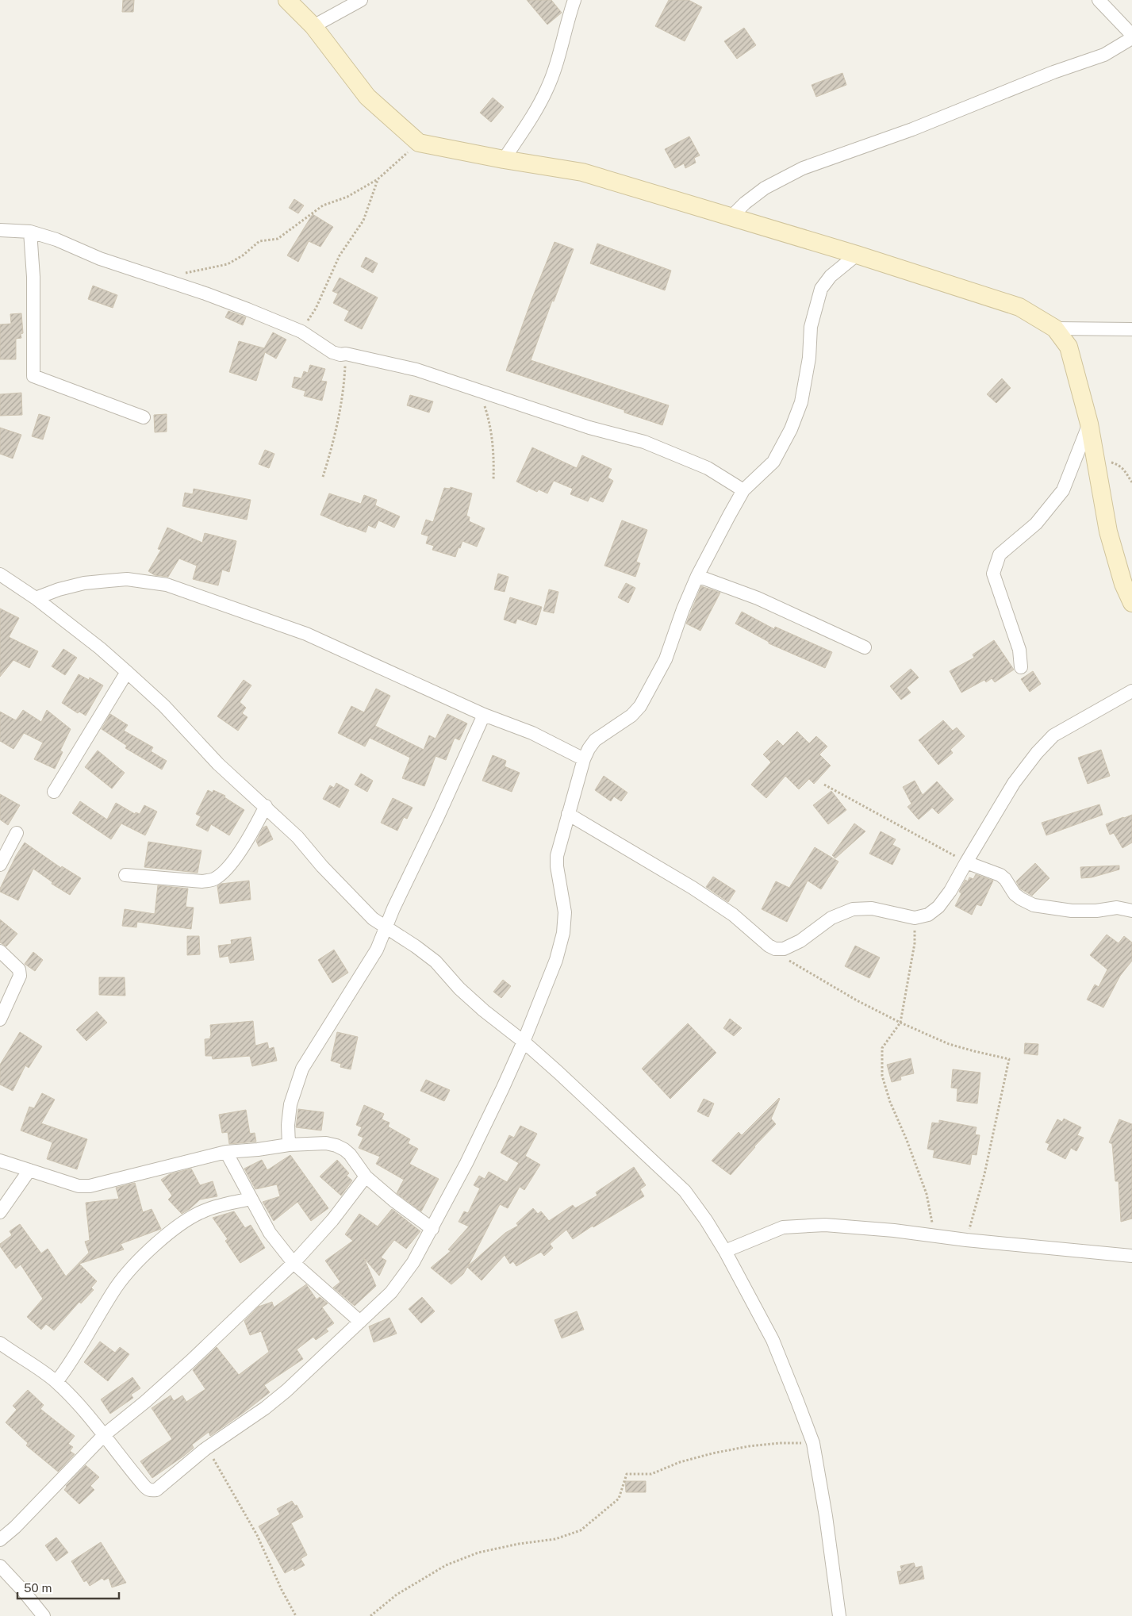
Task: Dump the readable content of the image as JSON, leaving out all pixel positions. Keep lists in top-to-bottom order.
{
  "scale_bar": "50 m"
}
